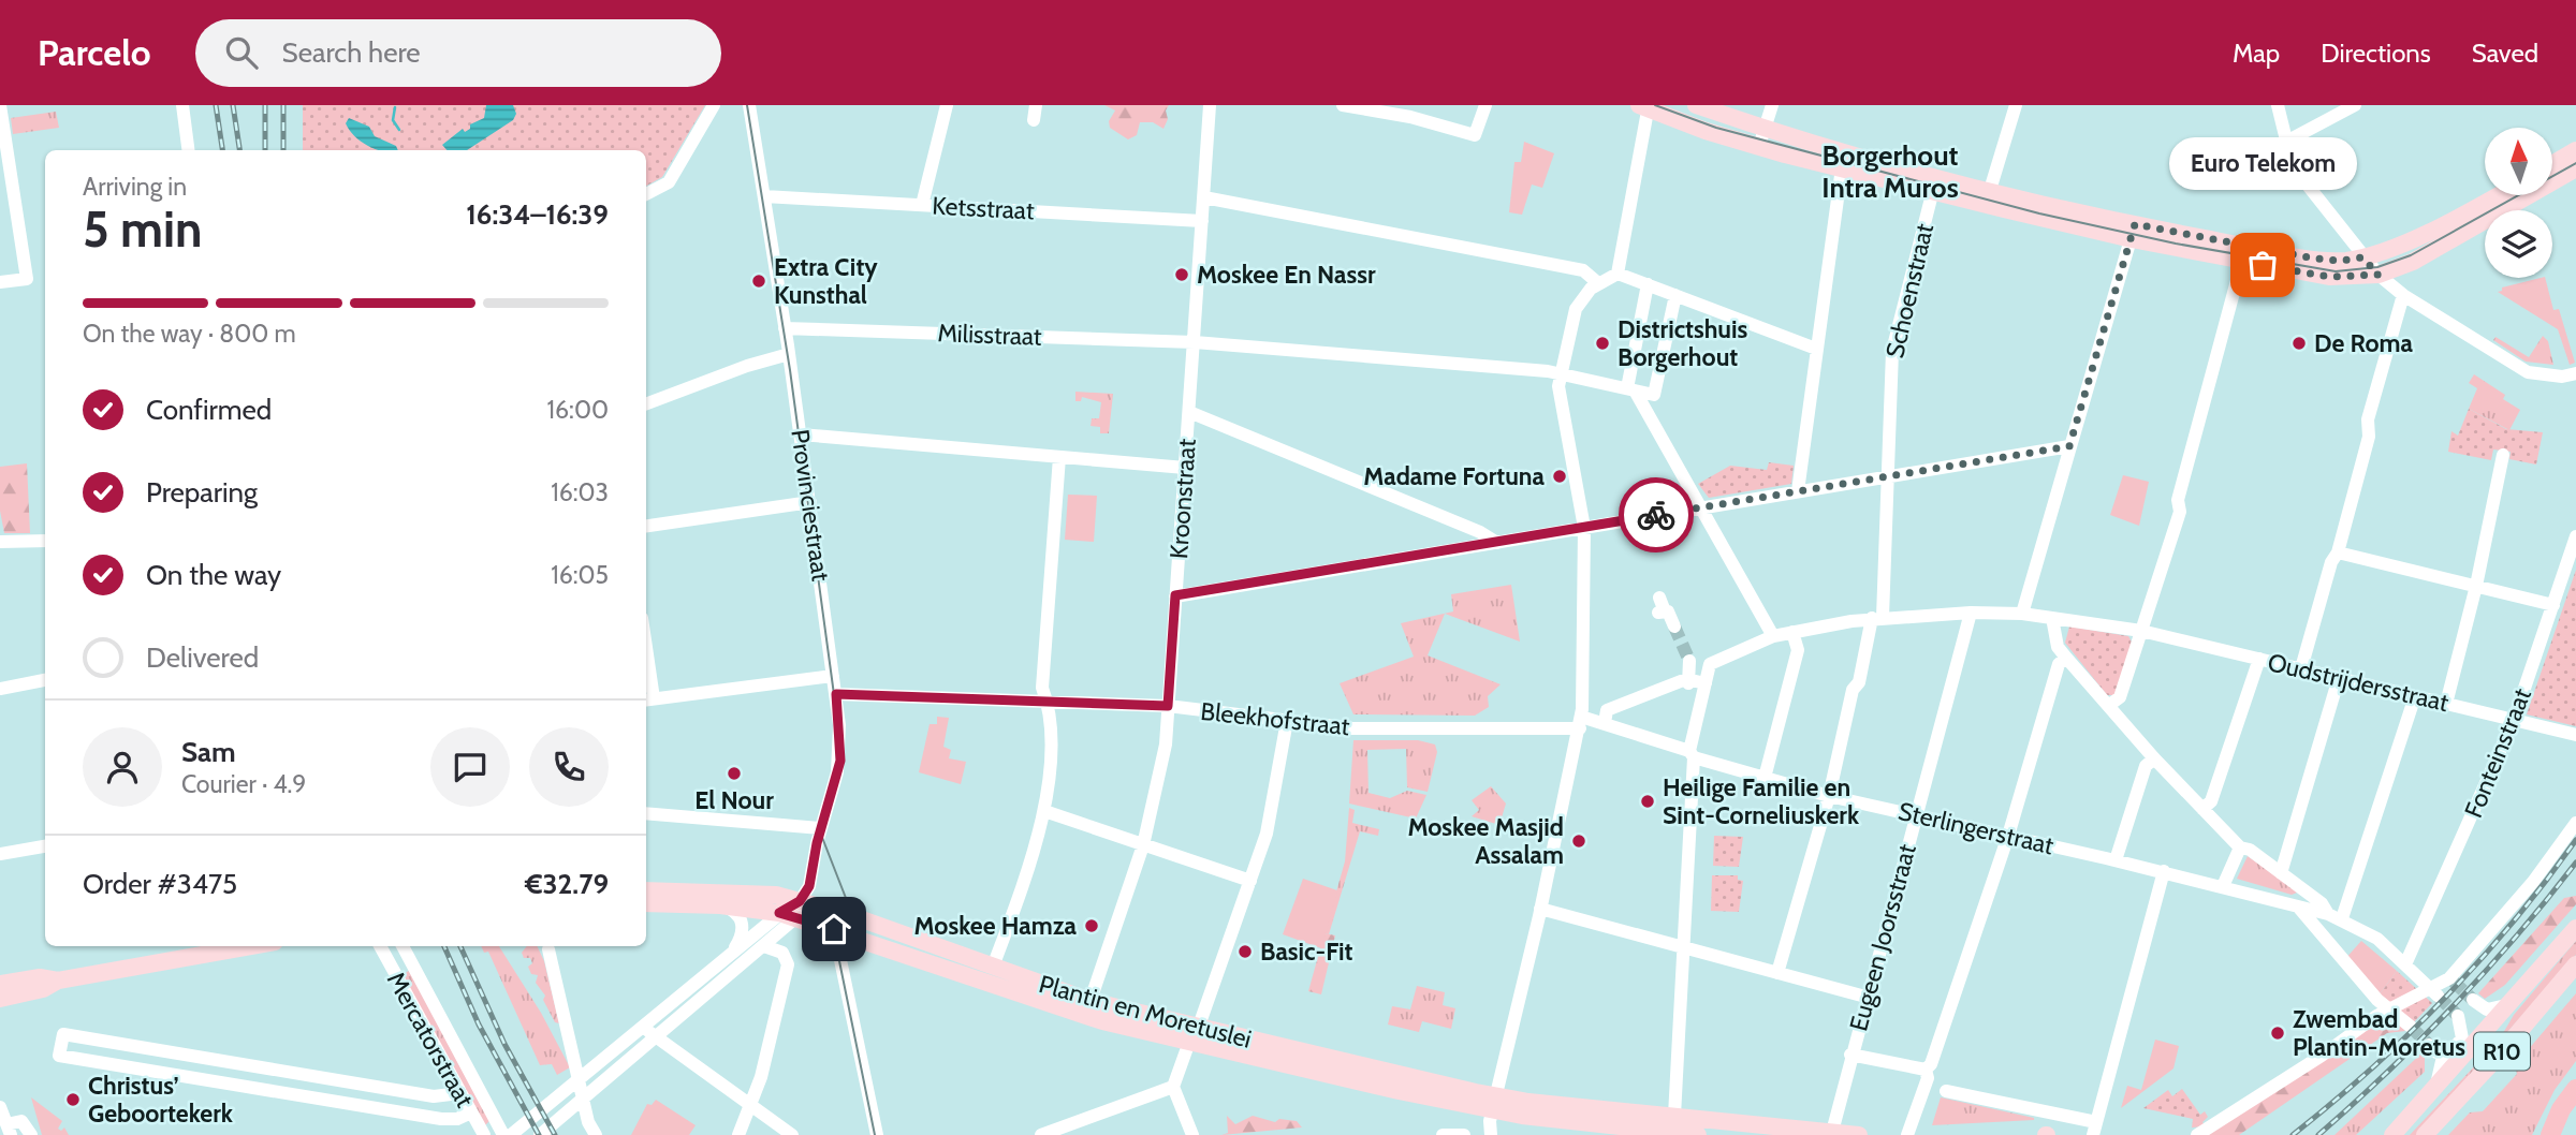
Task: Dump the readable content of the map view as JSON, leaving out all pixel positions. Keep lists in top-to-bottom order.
{
  "streets": {
    "main road": ["Plantin en Moretuslei", "R10"],
    "street": [
      "Ketsstraat",
      "Schoenstraat",
      "Milisstraat",
      "Kroonstraat",
      "Provinciestraat",
      "Oudstrijdersstraat",
      "Bleekhofstraat",
      "Fonteinstraat",
      "Sterlingerstraat",
      "Eugeen Joorsstraat",
      "Mercatorstraat"
    ]
  },
  "crossings": [
    ["Ketsstraat", "Kroonstraat"],
    ["Ketsstraat", "Provinciestraat"],
    ["Schoenstraat", "Oudstrijdersstraat"],
    ["Schoenstraat", "Sterlingerstraat"],
    ["Milisstraat", "Kroonstraat"],
    ["Milisstraat", "Provinciestraat"],
    ["Kroonstraat", "Bleekhofstraat"],
    ["Kroonstraat", "Plantin en Moretuslei"],
    ["Provinciestraat", "Bleekhofstraat"],
    ["Provinciestraat", "Plantin en Moretuslei"],
    ["Oudstrijdersstraat", "Fonteinstraat"],
    ["Oudstrijdersstraat", "Eugeen Joorsstraat"],
    ["Bleekhofstraat", "Sterlingerstraat"],
    ["Sterlingerstraat", "Eugeen Joorsstraat"],
    ["Eugeen Joorsstraat", "Plantin en Moretuslei"]
  ],
  "districts": ["Borgerhout Intra Muros"],
  "places": [
    "Euro Telekom",
    "Moskee En Nassr",
    "Extra City Kunsthal",
    "Districtshuis Borgerhout",
    "De Roma",
    "Madame Fortuna",
    "El Nour",
    "Heilige Familie en Sint-Corneliuskerk",
    "Moskee Masjid Assalam",
    "Moskee Hamza",
    "Basic-Fit",
    "Zwembad Plantin-Moretus",
    "Christus’ Geboortekerk"
  ],
  "north": "top",
  "page": {
    "header": "Parcelo",
    "search": "Search here",
    "nav": ["Map", "Directions", "Saved"],
    "bubble": "Euro Telekom",
    "heading": ["5 min", "Arriving in", "16:34–16:39"],
    "panel": [
      "Sam",
      "Courier · 4.9",
      "Order #3475",
      "€32.79"
    ],
    "bar": "On the way · 800 m",
    "list": [
      ["Confirmed", "16:00"],
      ["Preparing", "16:03"],
      ["On the way", "16:05"],
      "Delivered"
    ]
  }
}
